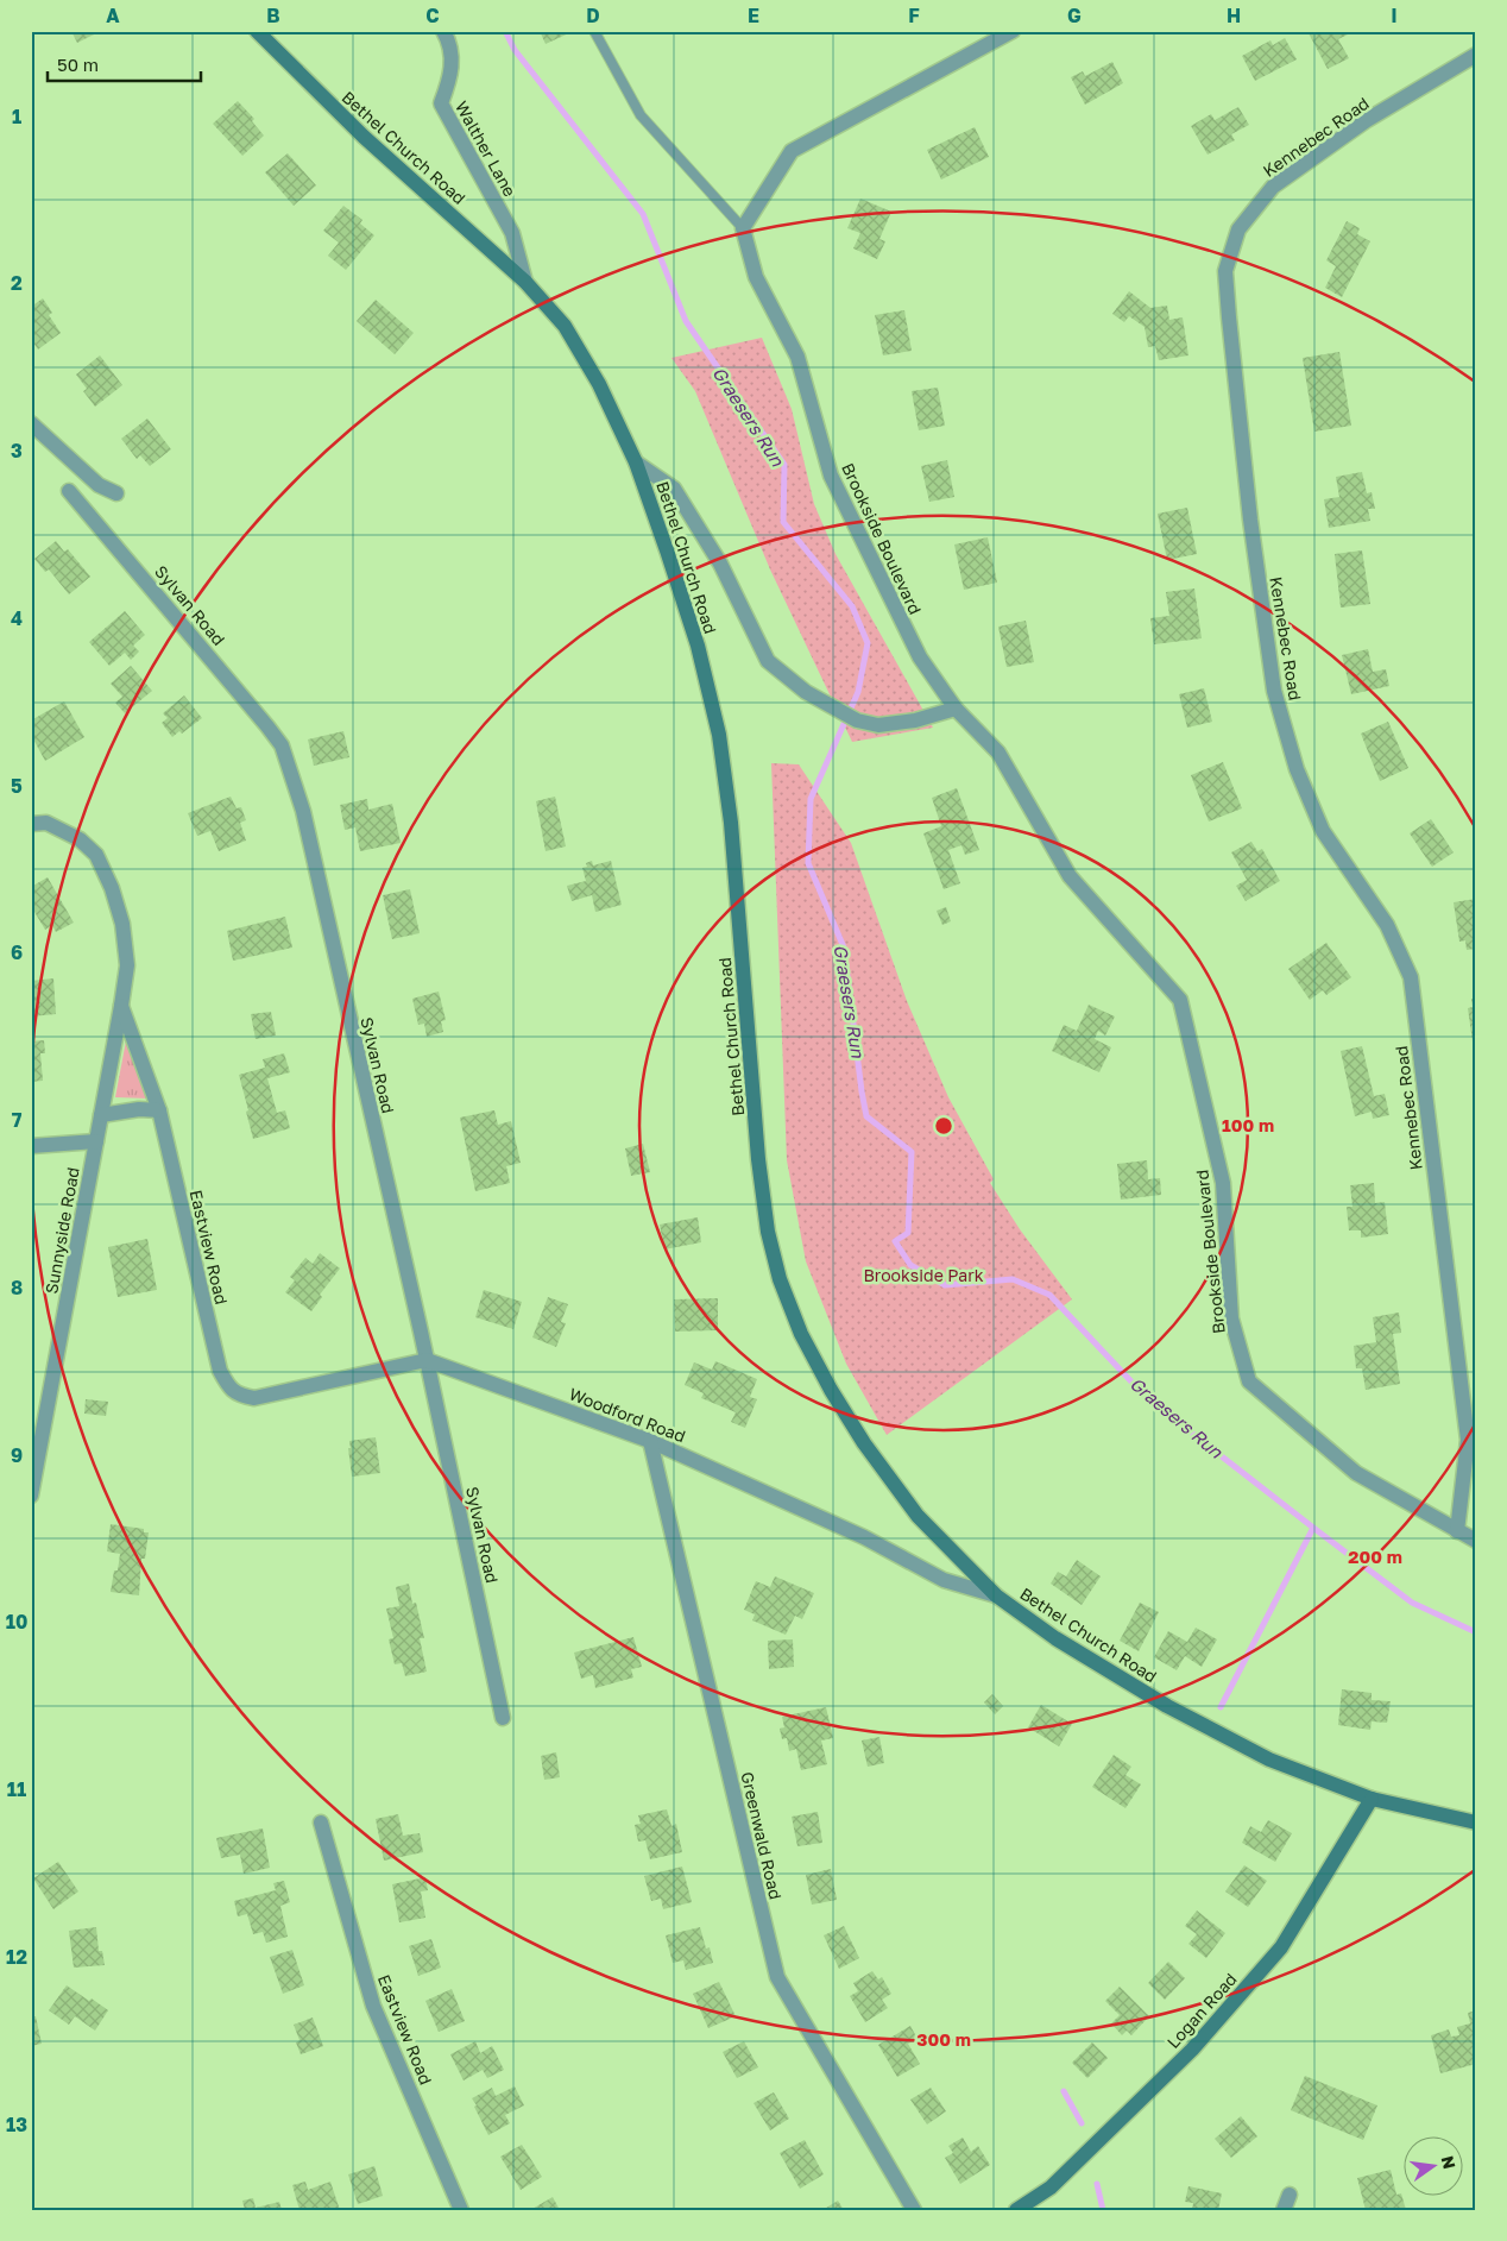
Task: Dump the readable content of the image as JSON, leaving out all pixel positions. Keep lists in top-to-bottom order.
{
  "streets": {
    "street": [
      "Kennebec Road",
      "Bethel Church Road",
      "Walther Lane",
      "Brookside Boulevard",
      "Sylvan Road",
      "Sunnyside Road",
      "Eastview Road",
      "Woodford Road",
      "Greenwald Road",
      "Logan Road"
    ]
  },
  "crossings": [
    ["Kennebec Road", "Brookside Boulevard"],
    ["Bethel Church Road", "Walther Lane"],
    ["Bethel Church Road", "Woodford Road"],
    ["Bethel Church Road", "Logan Road"],
    ["Sylvan Road", "Eastview Road"],
    ["Sylvan Road", "Woodford Road"],
    ["Sunnyside Road", "Eastview Road"],
    ["Eastview Road", "Woodford Road"],
    ["Woodford Road", "Greenwald Road"]
  ],
  "water": ["Graesers Run"],
  "parks": ["Brookside Park"],
  "scale_bar": "50 m",
  "north": "right",
  "grid": {
    "columns": [
      "A",
      "B",
      "C",
      "D",
      "E",
      "F",
      "G",
      "H",
      "I"
    ],
    "rows": [
      "1",
      "2",
      "3",
      "4",
      "5",
      "6",
      "7",
      "8",
      "9",
      "10",
      "11",
      "12",
      "13"
    ]
  },
  "rings": ["100 m", "200 m", "300 m"]
}
